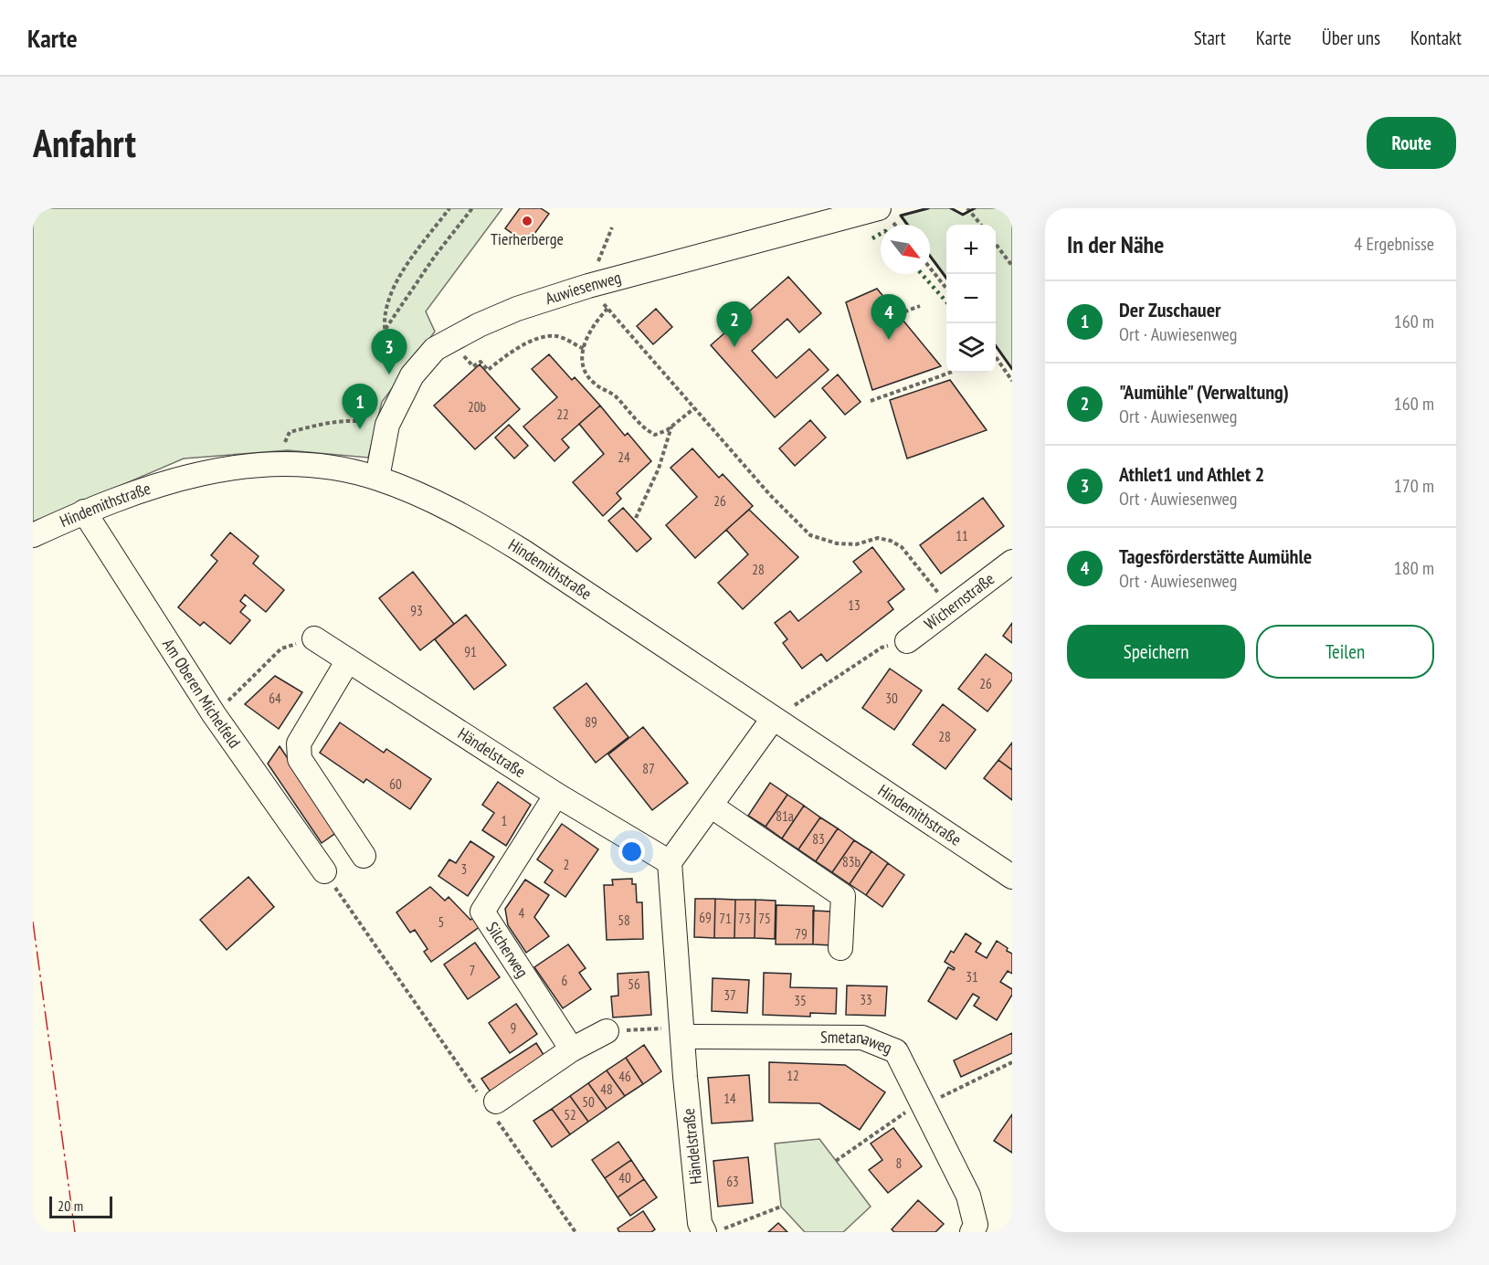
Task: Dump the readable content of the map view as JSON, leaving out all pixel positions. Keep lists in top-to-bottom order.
{
  "streets": {
    "street": [
      "Auwiesenweg",
      "Hindemithstraße",
      "Wichernstraße",
      "Am Oberen Michelfeld",
      "Händelstraße",
      "Silcherweg",
      "Smetanaweg"
    ]
  },
  "crossings": [
    ["Auwiesenweg", "Hindemithstraße"],
    ["Hindemithstraße", "Am Oberen Michelfeld"],
    ["Händelstraße", "Silcherweg"],
    ["Händelstraße", "Smetanaweg"]
  ],
  "places": ["Tierherberge"],
  "house_numbers": [
    "20b",
    "22",
    "24",
    "26",
    "11",
    "28",
    "13",
    "93",
    "91",
    "26",
    "64",
    "30",
    "89",
    "28",
    "87",
    "60",
    "81a",
    "1",
    "83",
    "83b",
    "2",
    "3",
    "4",
    "69",
    "71",
    "73",
    "75",
    "58",
    "5",
    "79",
    "7",
    "31",
    "6",
    "56",
    "37",
    "33",
    "35",
    "9",
    "12",
    "46",
    "48",
    "14",
    "50",
    "52",
    "8",
    "40",
    "63"
  ],
  "scale_bar": "20 m",
  "north": "bottom right",
  "page": {
    "header": "Karte",
    "nav": [
      "Start",
      "Karte",
      "Über uns",
      "Kontakt"
    ],
    "buttons": [
      "Route",
      ["Speichern", "Teilen"]
    ],
    "title": "Anfahrt",
    "heading": ["In der Nähe", "4 Ergebnisse"],
    "map_buttons": ["+", "−"],
    "list": [
      {
        "mark": "1",
        "name": "Der Zuschauer",
        "note": "Ort · Auwiesenweg",
        "value": "160 m"
      },
      {
        "mark": "2",
        "name": "\"Aumühle\" (Verwaltung)",
        "note": "Ort · Auwiesenweg",
        "value": "160 m"
      },
      {
        "mark": "3",
        "name": "Athlet1 und Athlet 2",
        "note": "Ort · Auwiesenweg",
        "value": "170 m"
      },
      {
        "mark": "4",
        "name": "Tagesförderstätte Aumühle",
        "note": "Ort · Auwiesenweg",
        "value": "180 m"
      }
    ],
    "pins": [
      "4",
      "2",
      "3",
      "1"
    ],
    "scale": "20 m"
  }
}
